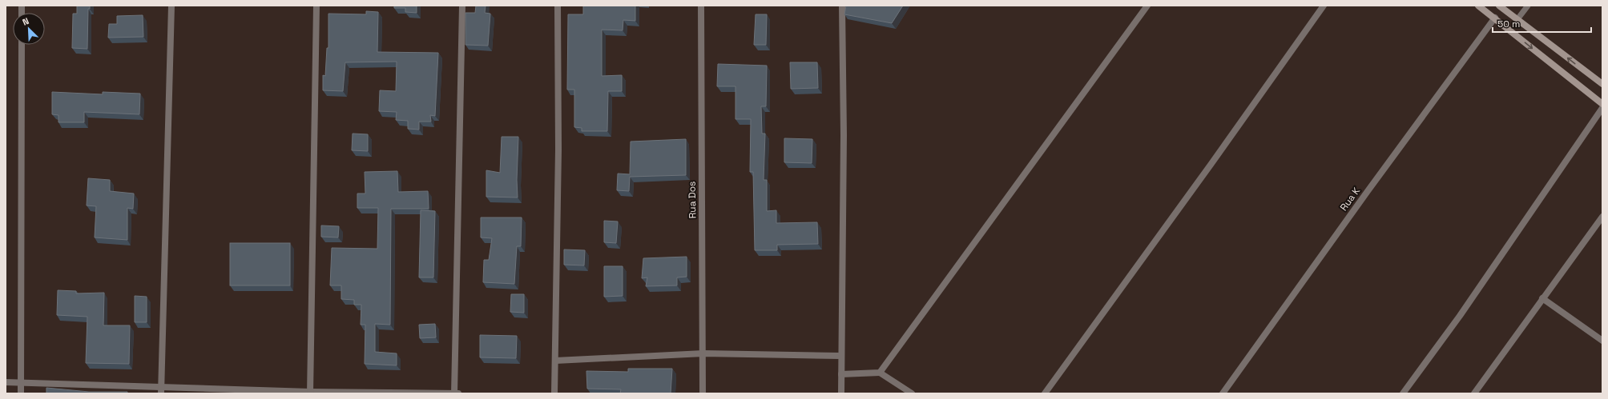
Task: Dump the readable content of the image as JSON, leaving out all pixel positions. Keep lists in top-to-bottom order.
{
  "streets": {
    "street": ["Rua K", "Rua Dos"]
  },
  "scale_bar": "50 m",
  "north": "top left"
}
